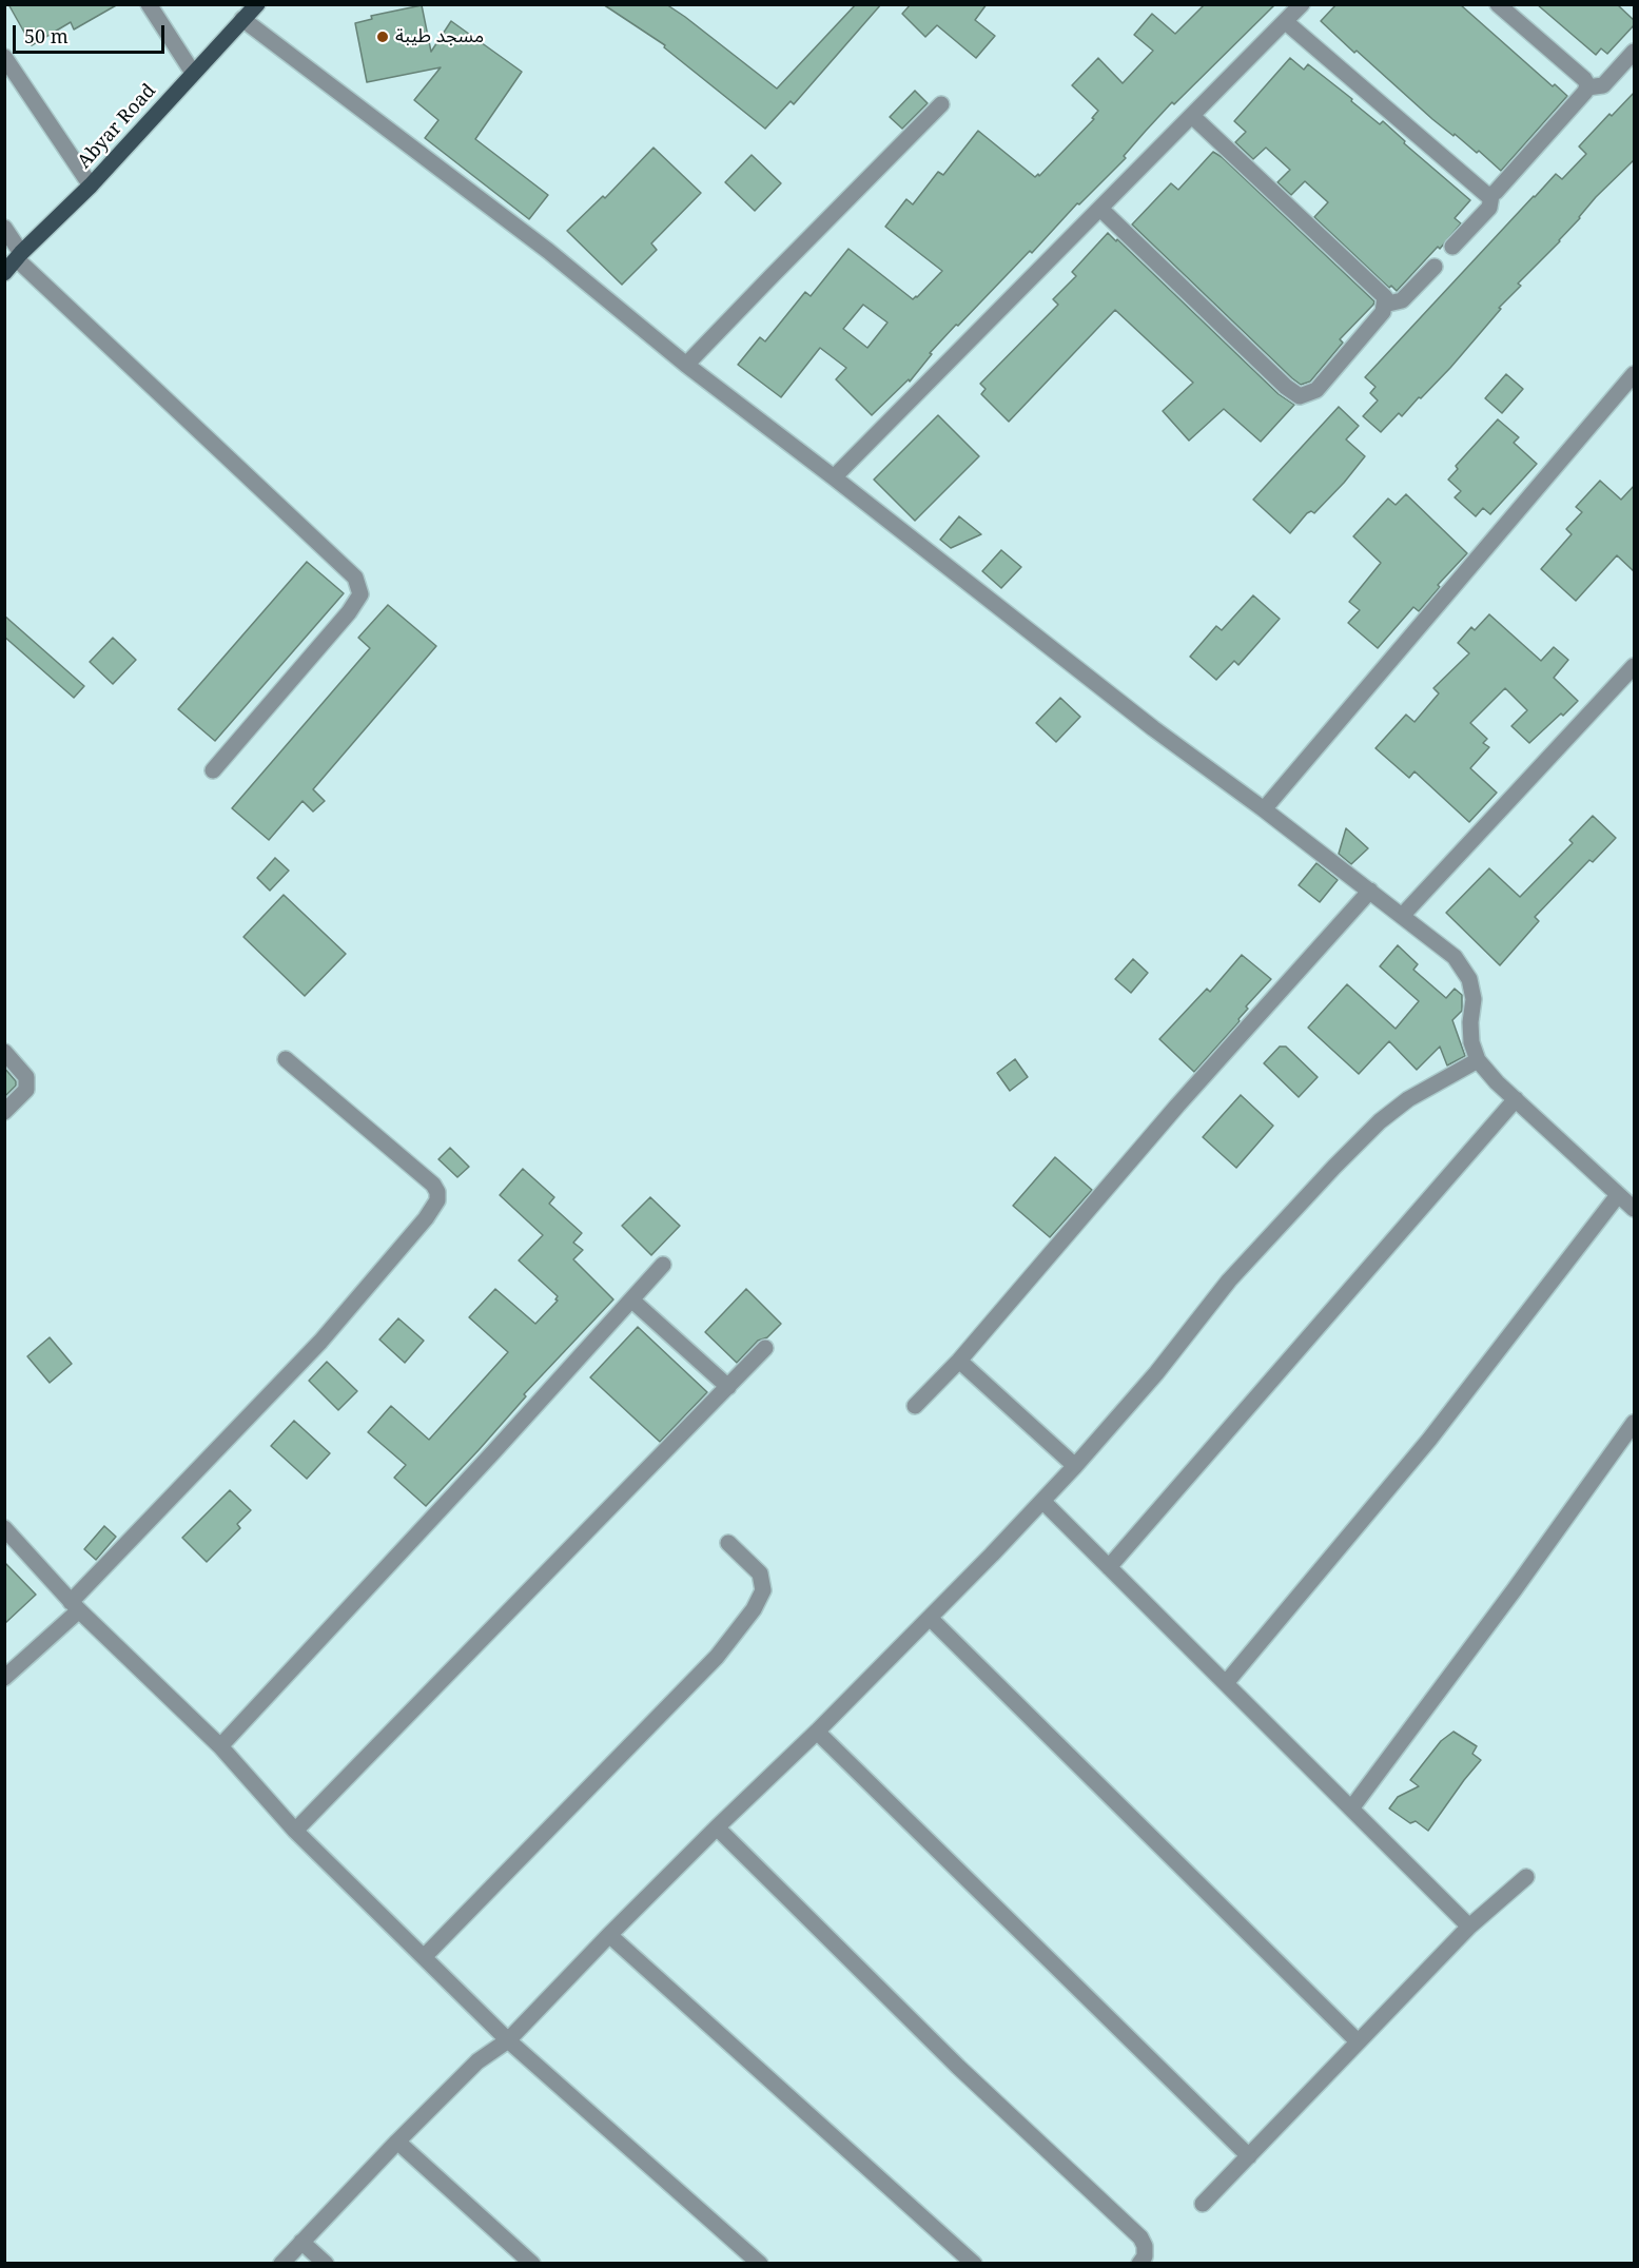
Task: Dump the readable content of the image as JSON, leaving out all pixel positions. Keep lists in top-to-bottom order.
{
  "streets": {
    "main road": ["Abyar Road"]
  },
  "places": ["مسجد طيبة"],
  "scale_bar": "50 m"
}
